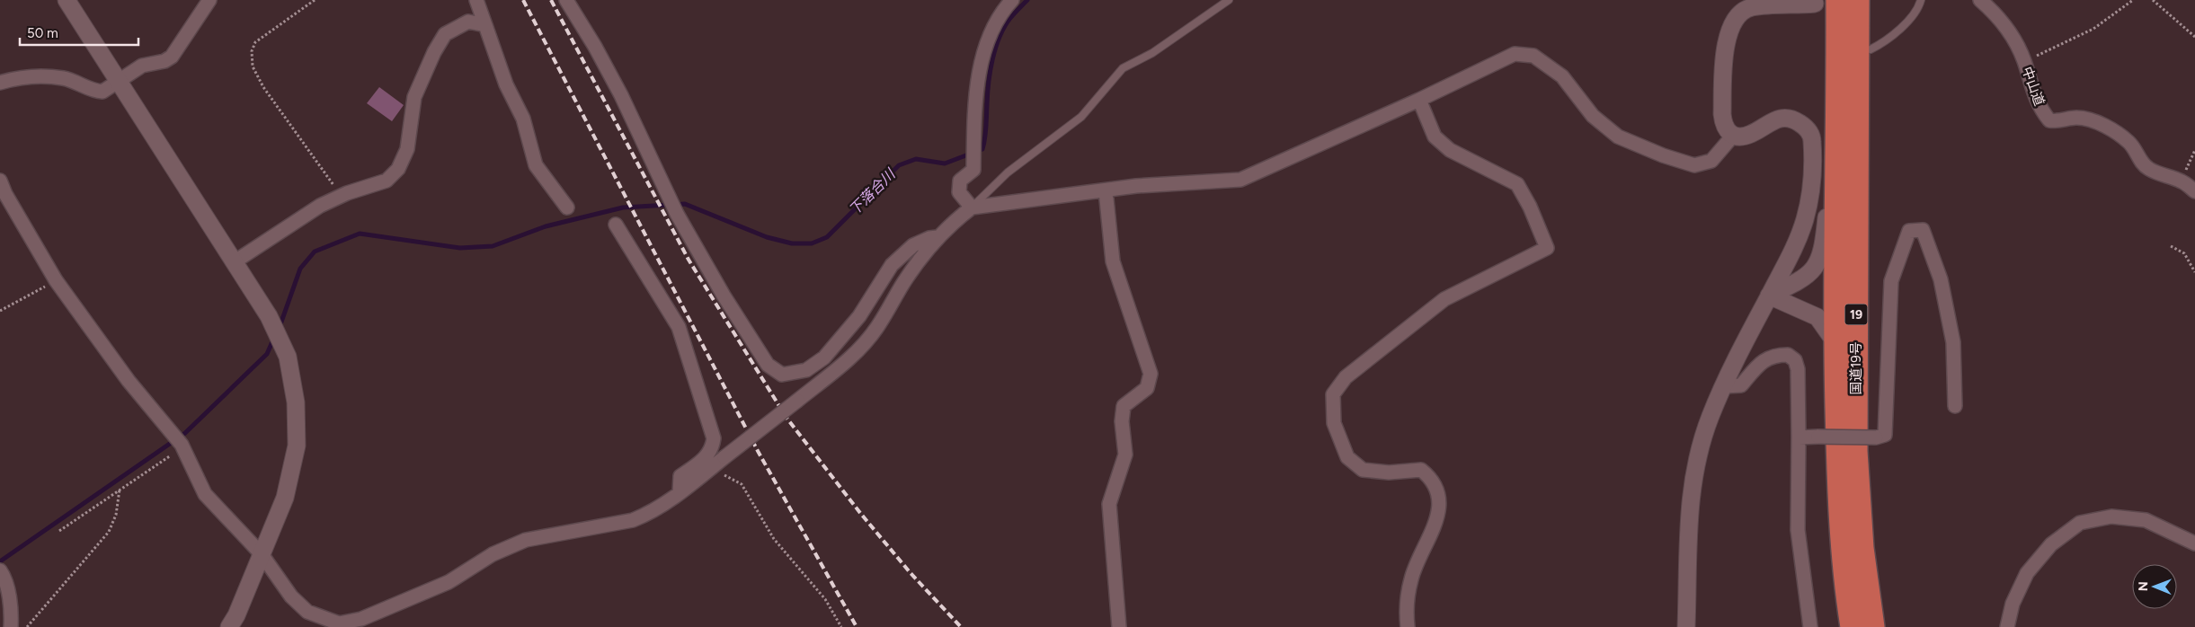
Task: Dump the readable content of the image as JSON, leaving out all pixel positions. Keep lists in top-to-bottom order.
{
  "streets": {
    "highway": ["19", "国道19号"],
    "street": ["中山道"]
  },
  "water": ["下落合川"],
  "scale_bar": "50 m",
  "north": "left"
}
